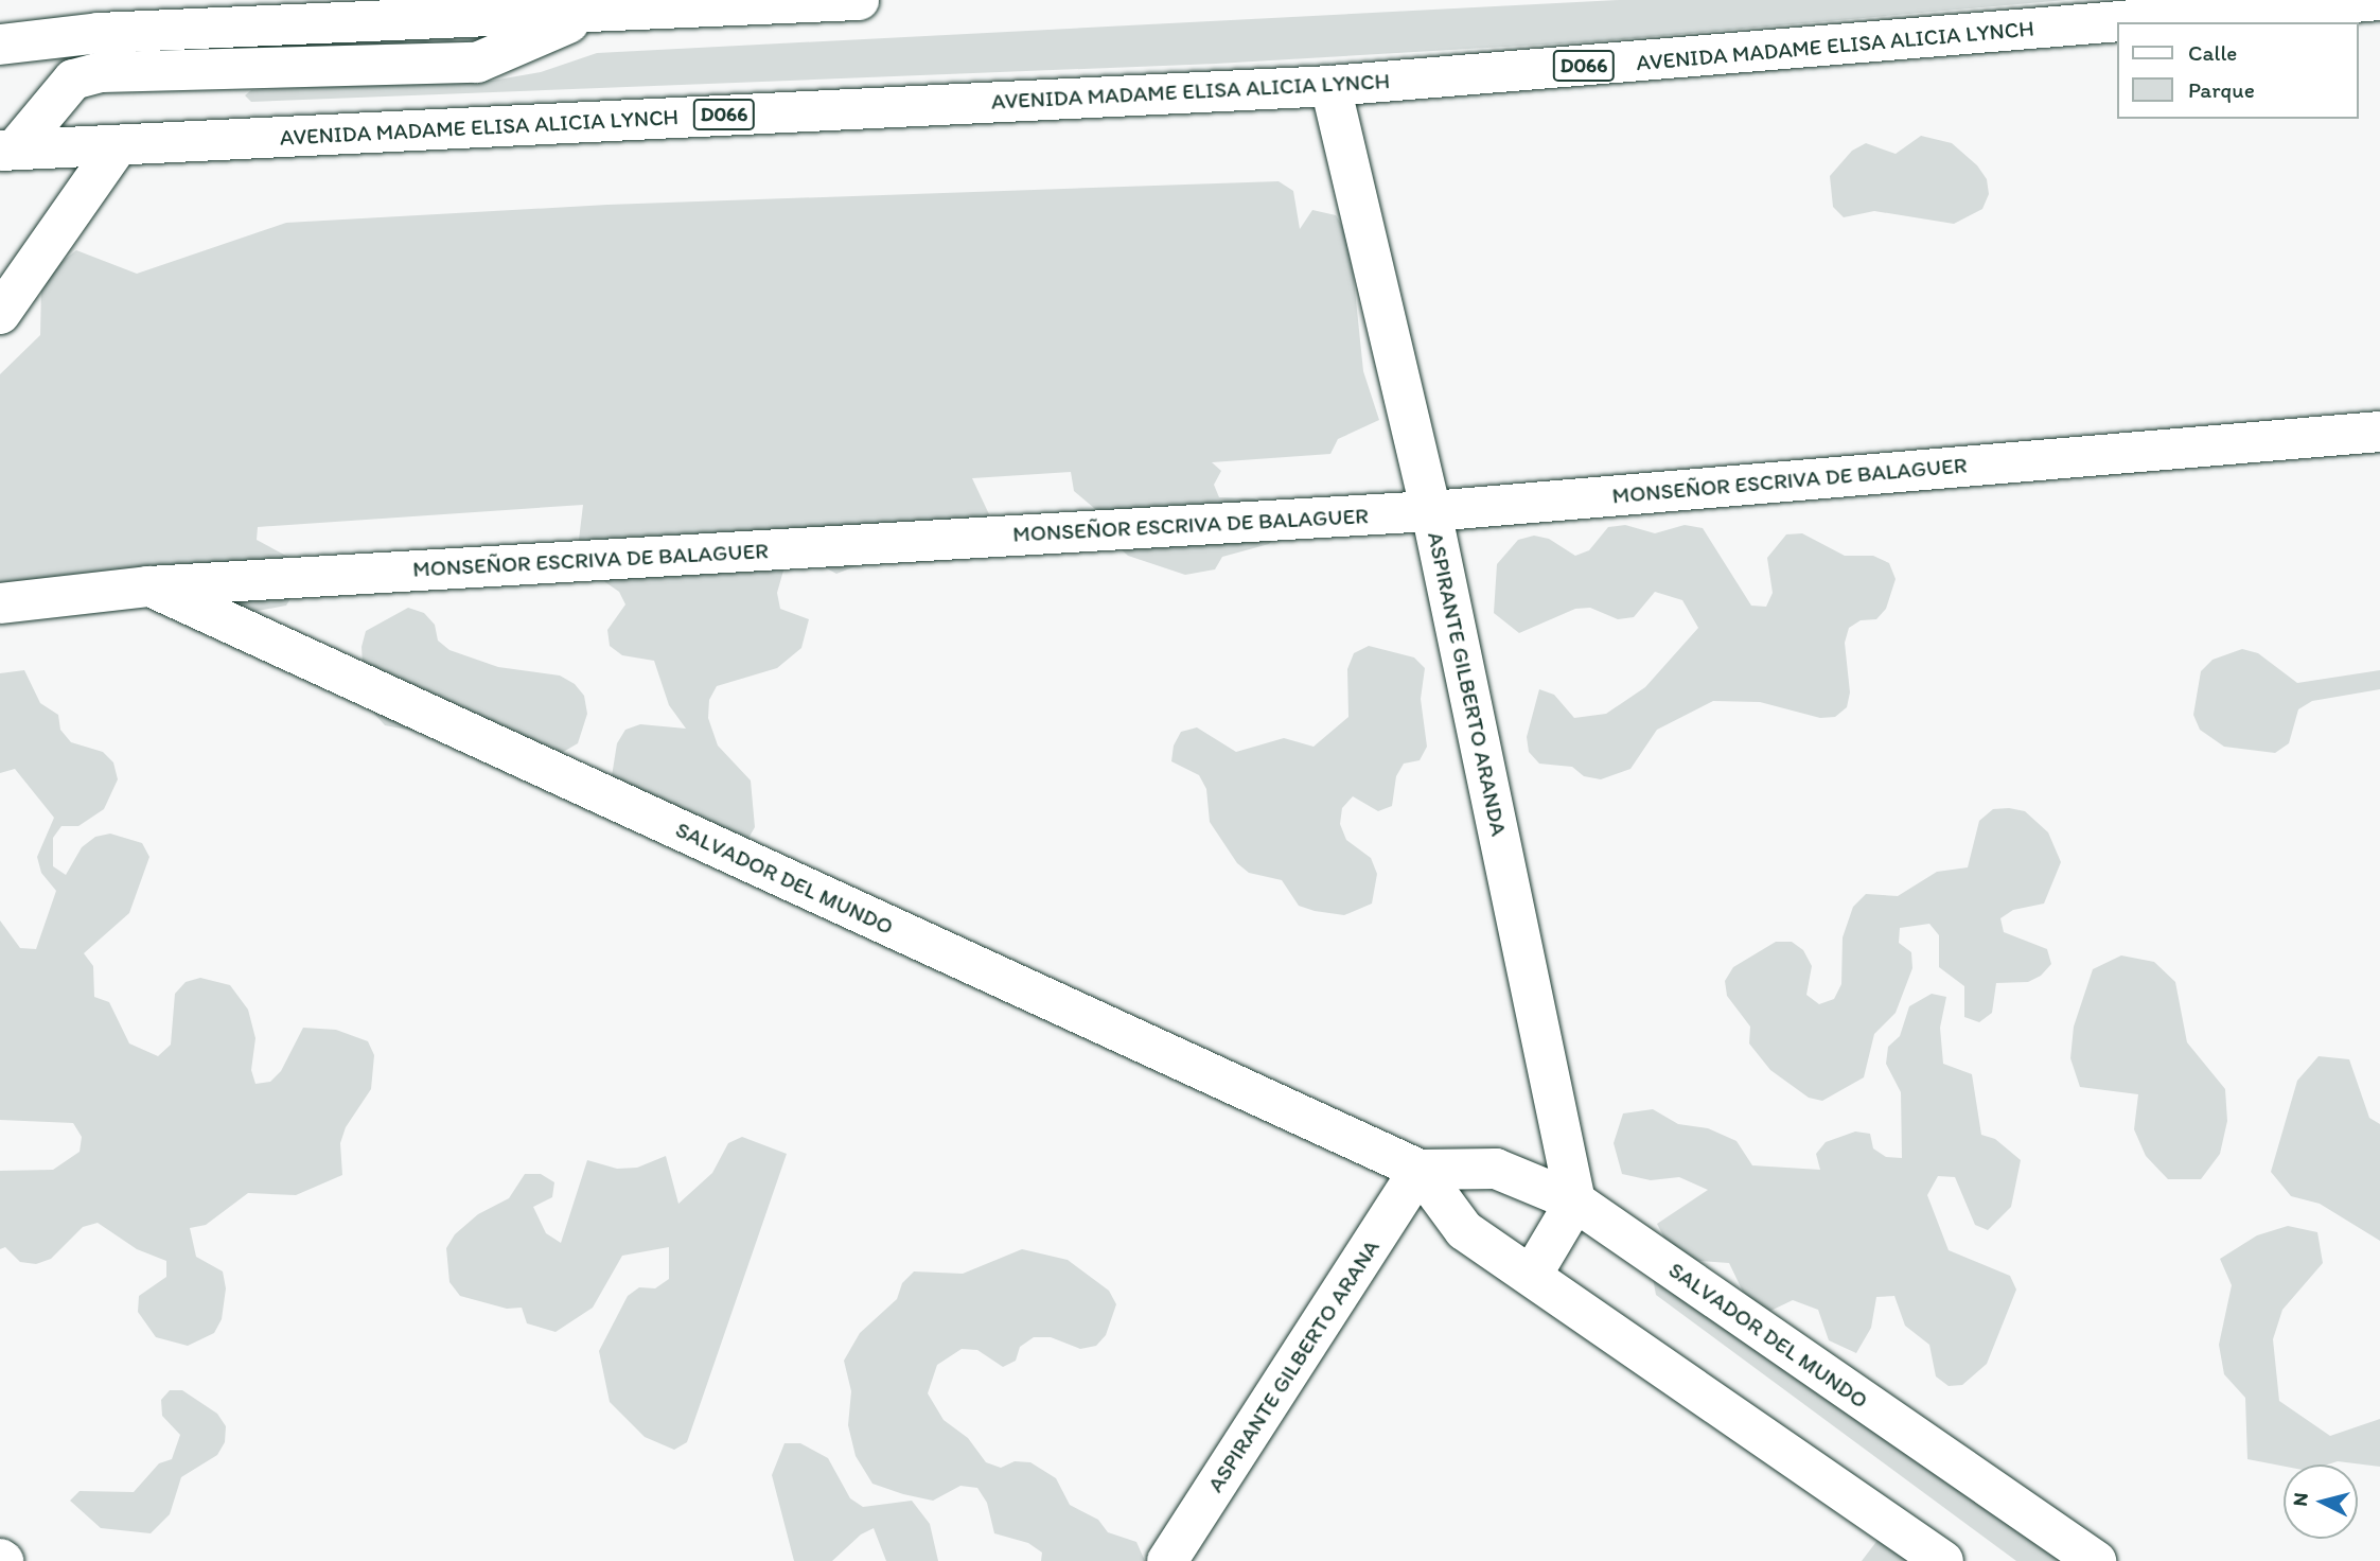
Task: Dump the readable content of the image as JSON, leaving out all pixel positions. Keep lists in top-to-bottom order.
{
  "streets": {
    "main road": [
      "AVENIDA MADAME ELISA ALICIA LYNCH",
      "D066",
      "MONSEÑOR ESCRIVA DE BALAGUER",
      "ASPIRANTE GILBERTO ARANDA",
      "SALVADOR DEL MUNDO",
      "ASPIRANTE GILBERTO ARANA"
    ]
  },
  "crossings": [
    ["AVENIDA MADAME ELISA ALICIA LYNCH", "ASPIRANTE GILBERTO ARANDA"],
    ["MONSEÑOR ESCRIVA DE BALAGUER", "ASPIRANTE GILBERTO ARANDA"],
    ["MONSEÑOR ESCRIVA DE BALAGUER", "SALVADOR DEL MUNDO"],
    ["ASPIRANTE GILBERTO ARANDA", "SALVADOR DEL MUNDO"],
    ["SALVADOR DEL MUNDO", "ASPIRANTE GILBERTO ARANA"]
  ],
  "legend": ["Calle", "Parque"],
  "north": "left"
}
